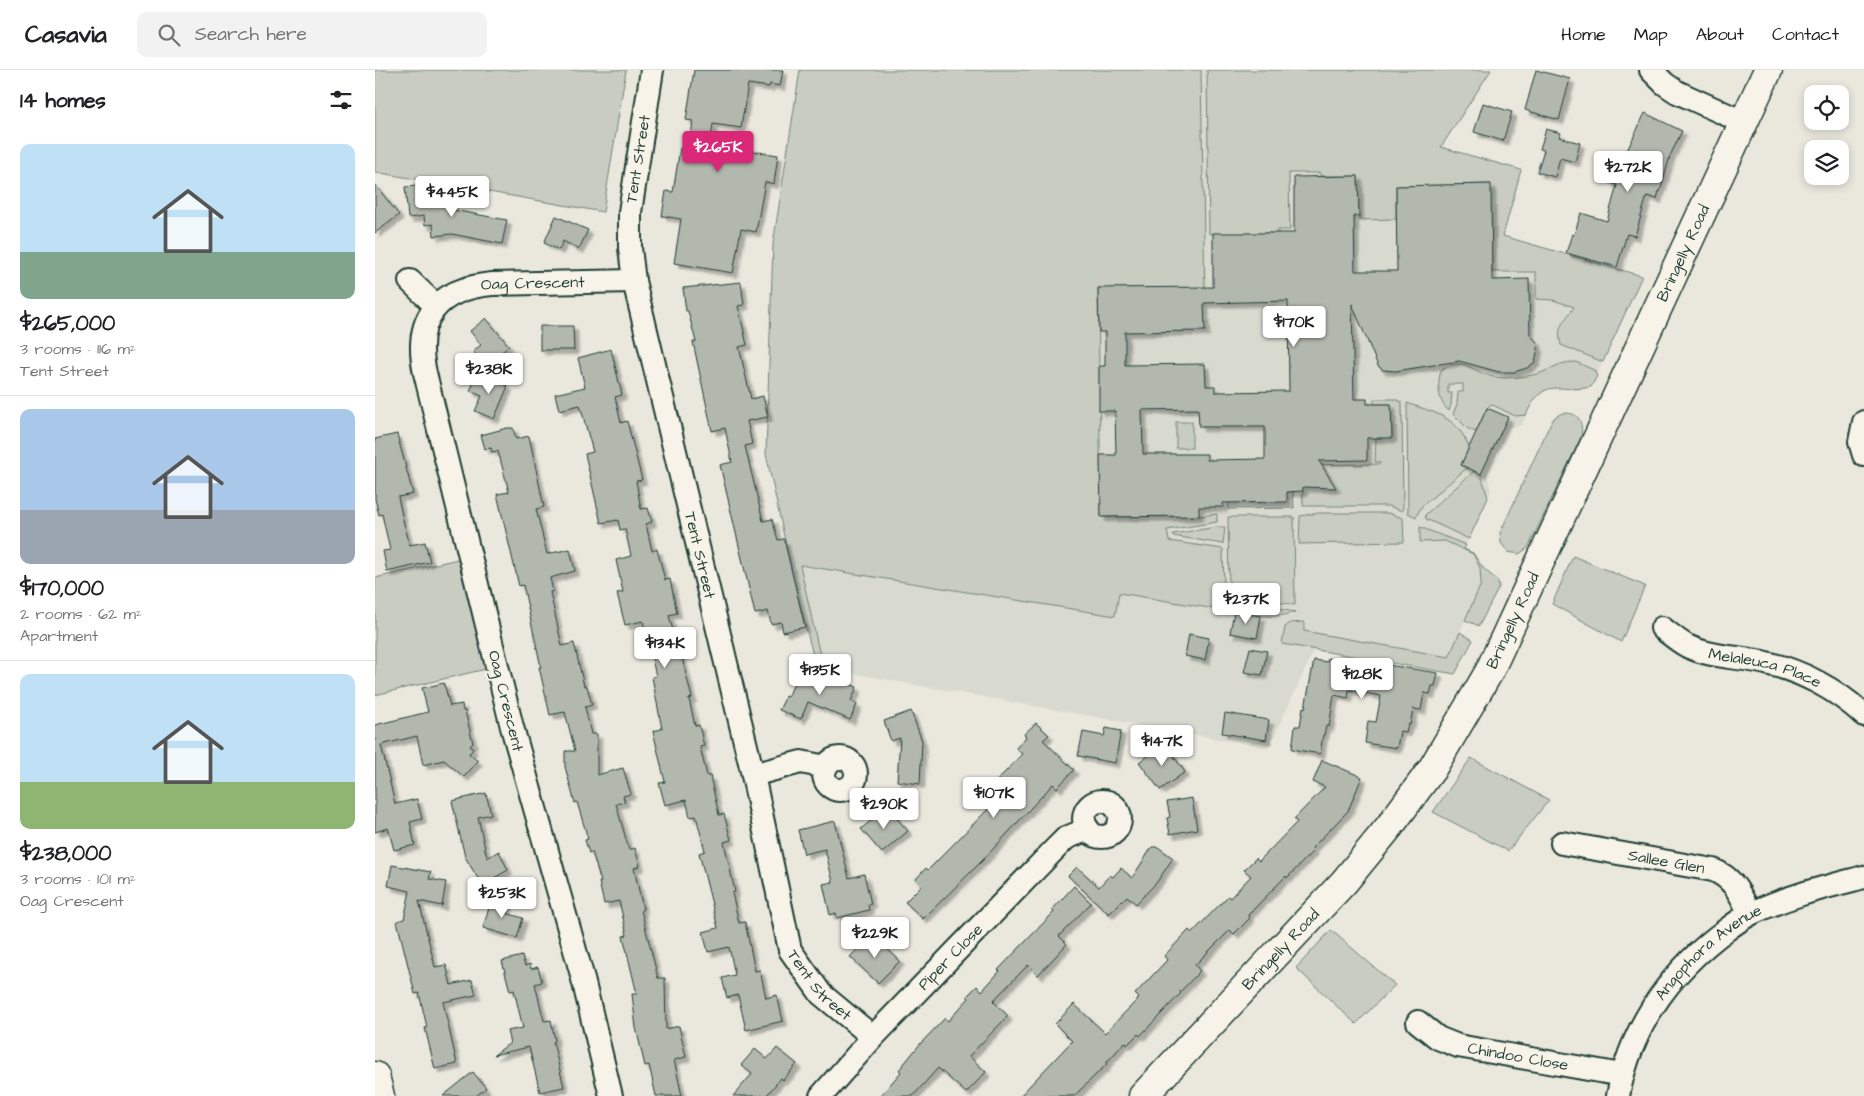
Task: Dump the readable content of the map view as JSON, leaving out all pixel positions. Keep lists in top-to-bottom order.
{
  "streets": {
    "main road": ["Bringelly Road"],
    "street": [
      "Tent Street",
      "Oag Crescent",
      "Melaleuca Place",
      "Sallee Glen",
      "Angophora Avenue",
      "Piper Close",
      "Chindoo Close"
    ]
  },
  "crossings": [
    ["Tent Street", "Oag Crescent"],
    ["Tent Street", "Piper Close"],
    ["Sallee Glen", "Angophora Avenue"],
    ["Angophora Avenue", "Chindoo Close"]
  ],
  "page": {
    "header": "Casavia",
    "search": "Search here",
    "nav": [
      "Home",
      "Map",
      "About",
      "Contact"
    ],
    "heading": "14 homes",
    "list": [
      {
        "name": "$265,000",
        "note": "3 rooms · 116 m² · Tent Street"
      },
      {
        "name": "$170,000",
        "note": "2 rooms · 62 m² · Apartment"
      },
      {
        "name": "$238,000",
        "note": "3 rooms · 101 m² · Oag Crescent"
      }
    ],
    "price": [
      "$265K",
      "$272K",
      "$445K",
      "$170K",
      "$238K",
      "$237K",
      "$134K",
      "$135K",
      "$128K",
      "$147K",
      "$107K",
      "$290K",
      "$253K",
      "$229K"
    ]
  }
}
